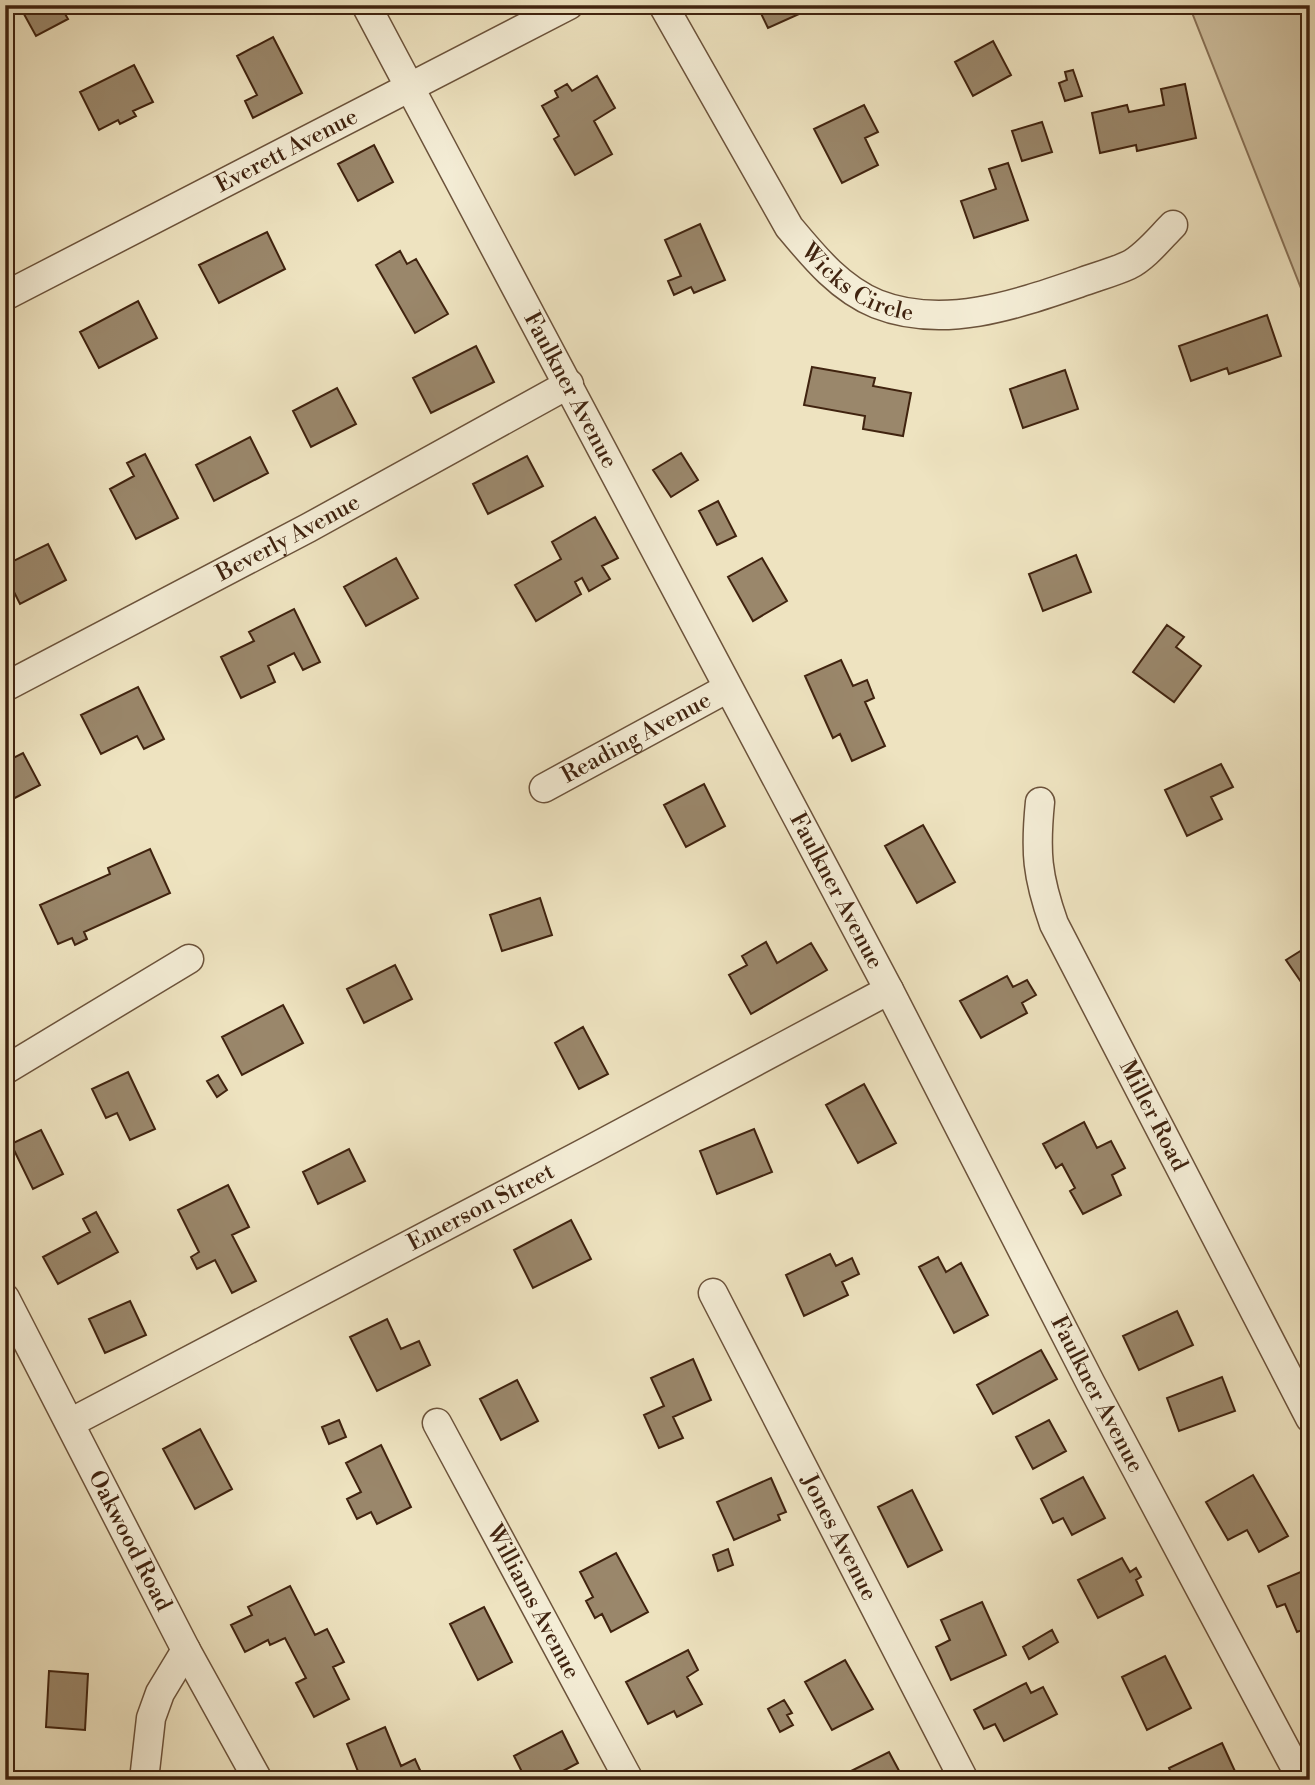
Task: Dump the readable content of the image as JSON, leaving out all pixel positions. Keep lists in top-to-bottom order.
{
  "streets": {
    "street": [
      "Everett Avenue",
      "Wicks Circle",
      "Faulkner Avenue",
      "Beverly Avenue",
      "Reading Avenue",
      "Miller Road",
      "Emerson Street",
      "Jones Avenue",
      "Oakwood Road",
      "Williams Avenue"
    ]
  },
  "crossings": [
    ["Everett Avenue", "Faulkner Avenue"],
    ["Faulkner Avenue", "Beverly Avenue"],
    ["Faulkner Avenue", "Reading Avenue"],
    ["Faulkner Avenue", "Emerson Street"],
    ["Emerson Street", "Oakwood Road"]
  ]
}
